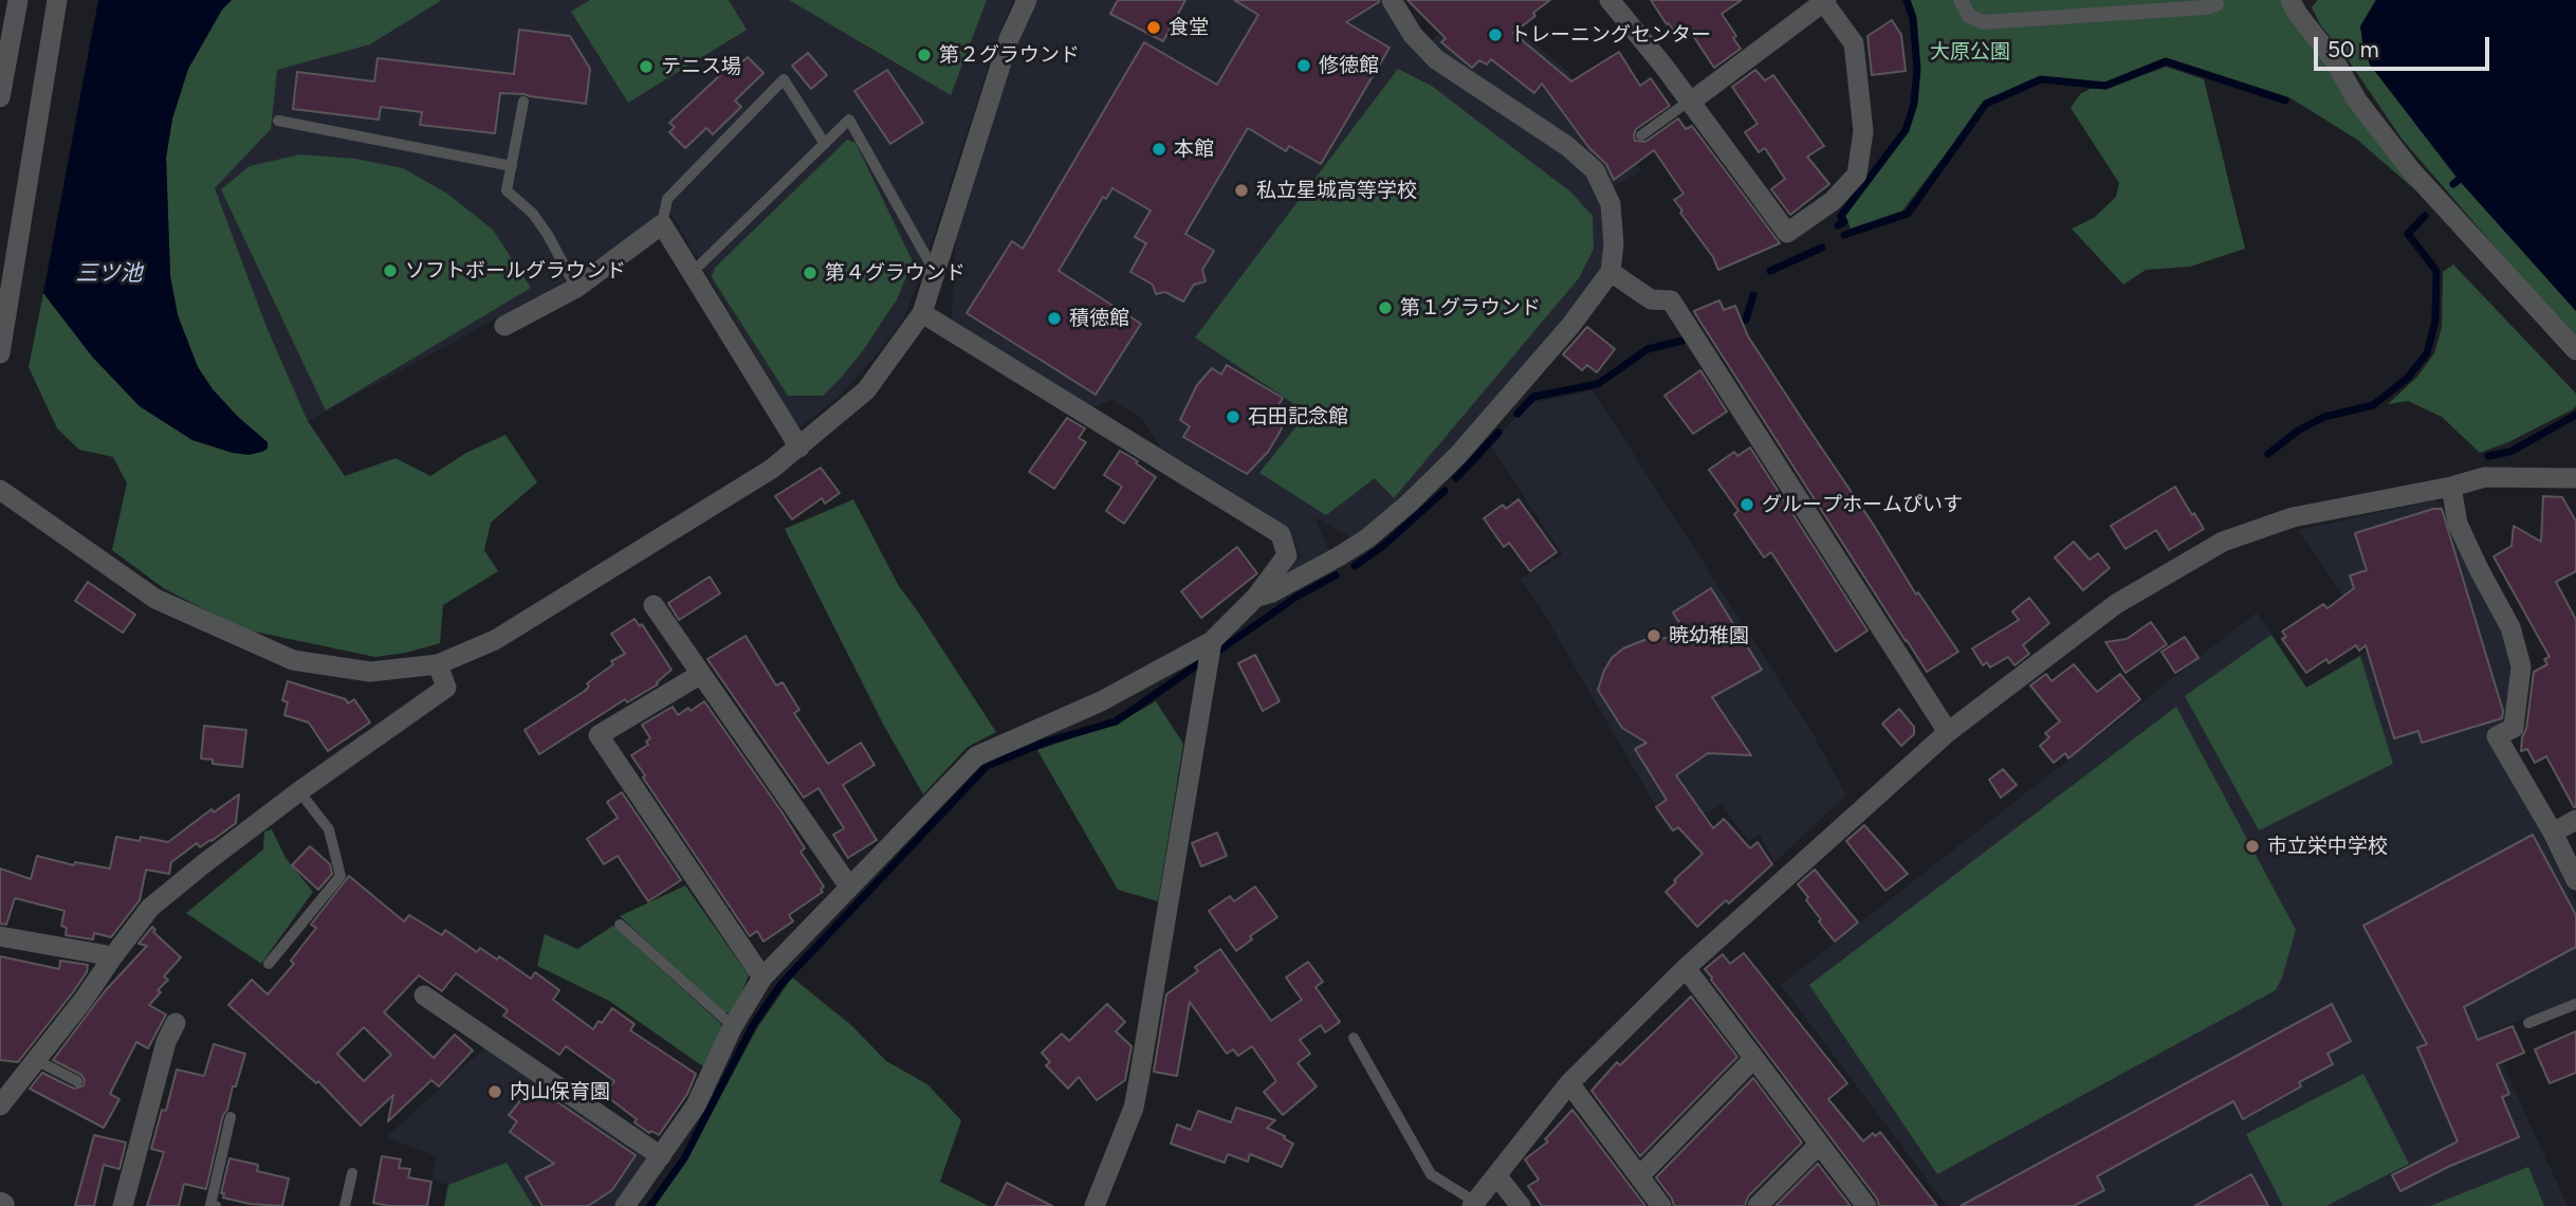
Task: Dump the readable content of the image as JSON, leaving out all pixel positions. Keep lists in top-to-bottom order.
{
  "water": ["三ツ池"],
  "parks": ["大原公園"],
  "places": [
    "食堂",
    "トレーニングセンター",
    "第２グラウンド",
    "修徳館",
    "テニス場",
    "本館",
    "私立星城高等学校",
    "ソフトボールグラウンド",
    "第４グラウンド",
    "第１グラウンド",
    "積徳館",
    "石田記念館",
    "グループホームぴいす",
    "暁幼稚園",
    "市立栄中学校",
    "内山保育園"
  ],
  "scale_bar": "50 m"
}
